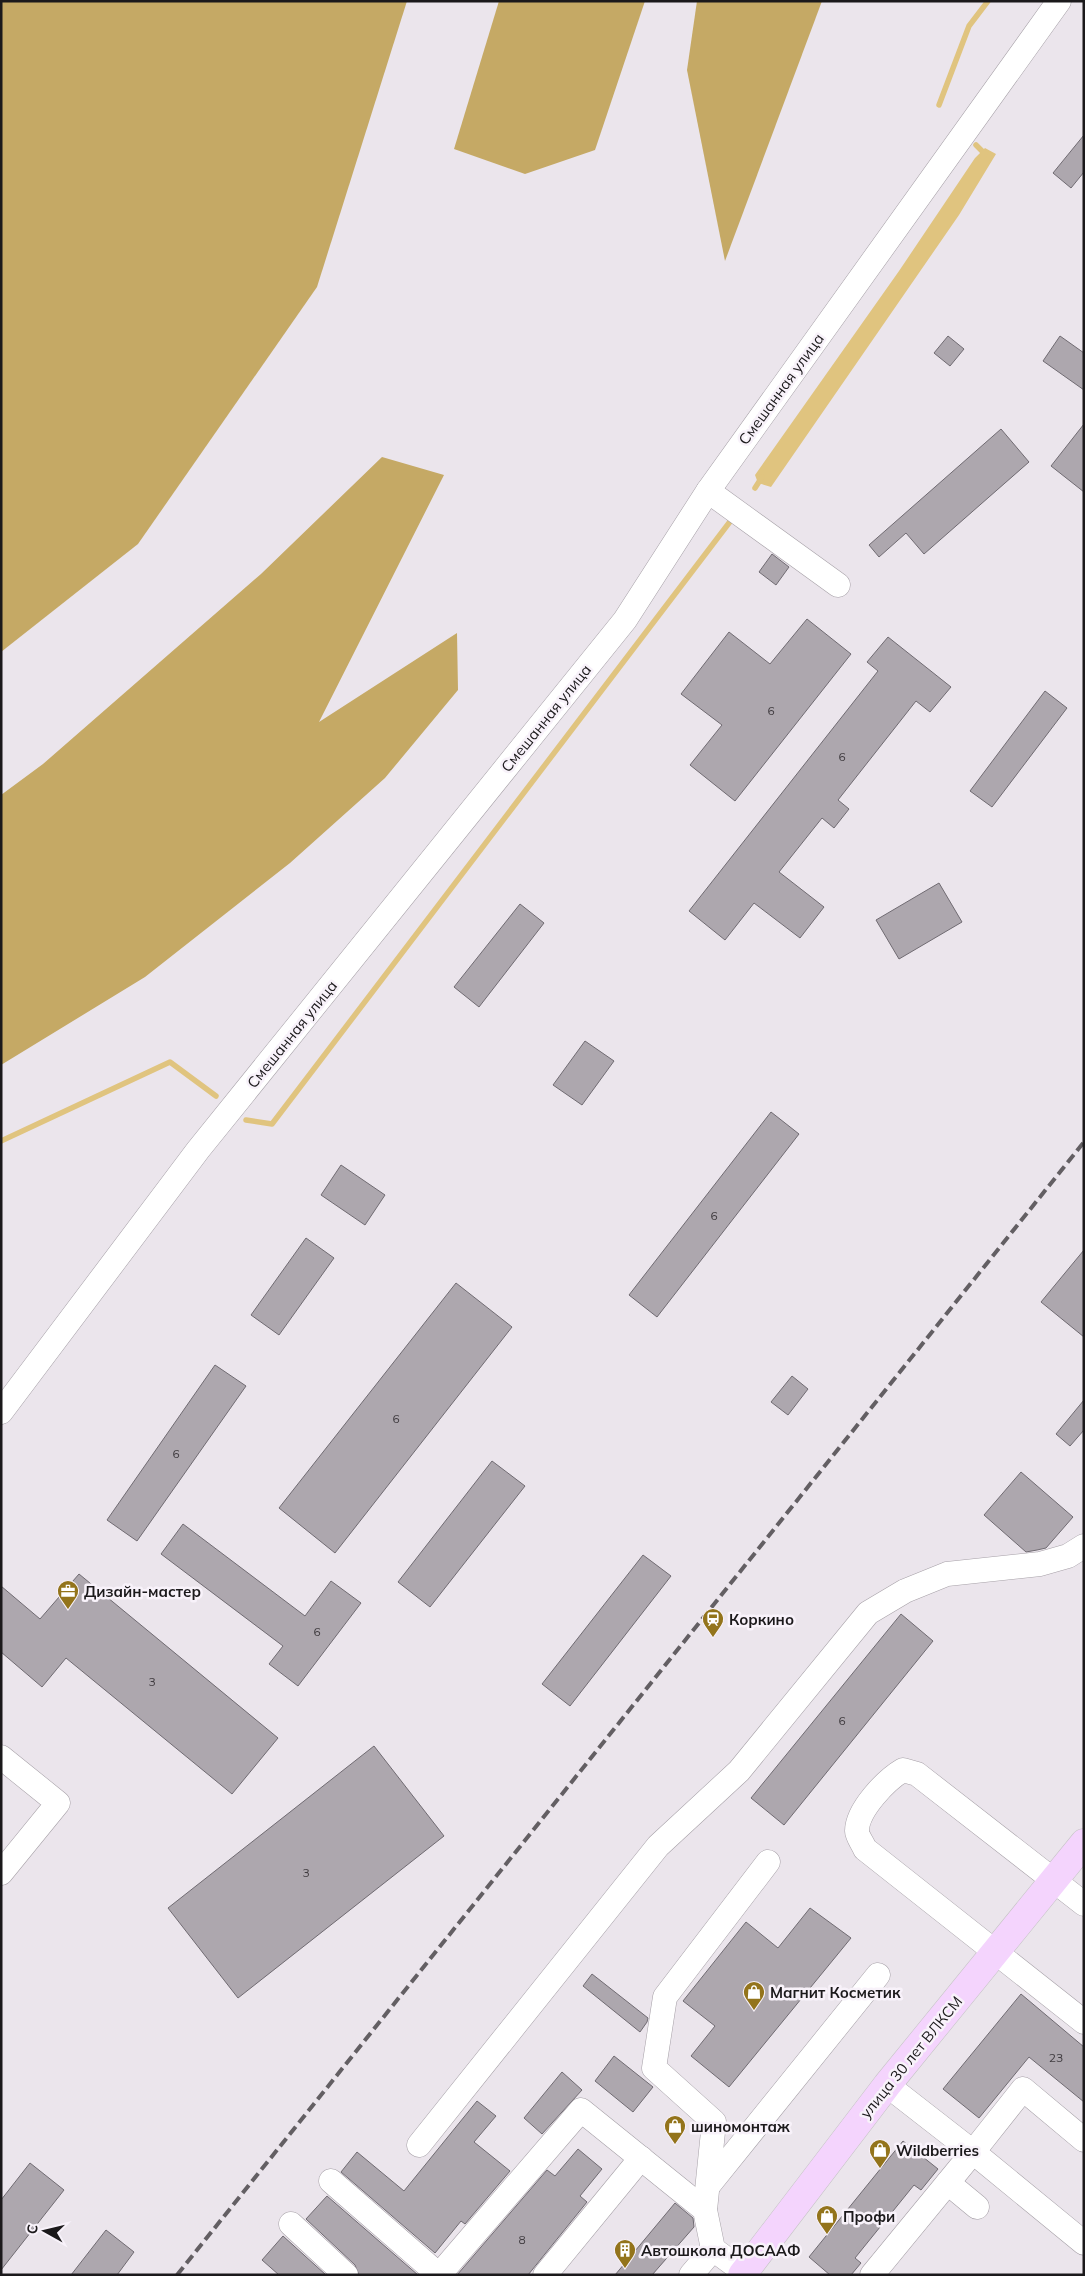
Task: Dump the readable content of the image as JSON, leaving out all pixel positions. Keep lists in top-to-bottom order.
{
  "streets": {
    "main road": ["улица 30 лет ВЛКСМ"],
    "street": ["Смешанная улица"]
  },
  "places": {
    "office": ["Дизайн-мастер"],
    "station": ["Коркино"],
    "shop": [
      "Магнит Косметик",
      "шиномонтаж",
      "Wildberries",
      "Профи"
    ],
    "building": ["Автошкола ДОСААФ"]
  },
  "house_numbers": [
    "6",
    "6",
    "6",
    "6",
    "6",
    "6",
    "3",
    "6",
    "3",
    "23",
    "8"
  ],
  "north": "left"
}
